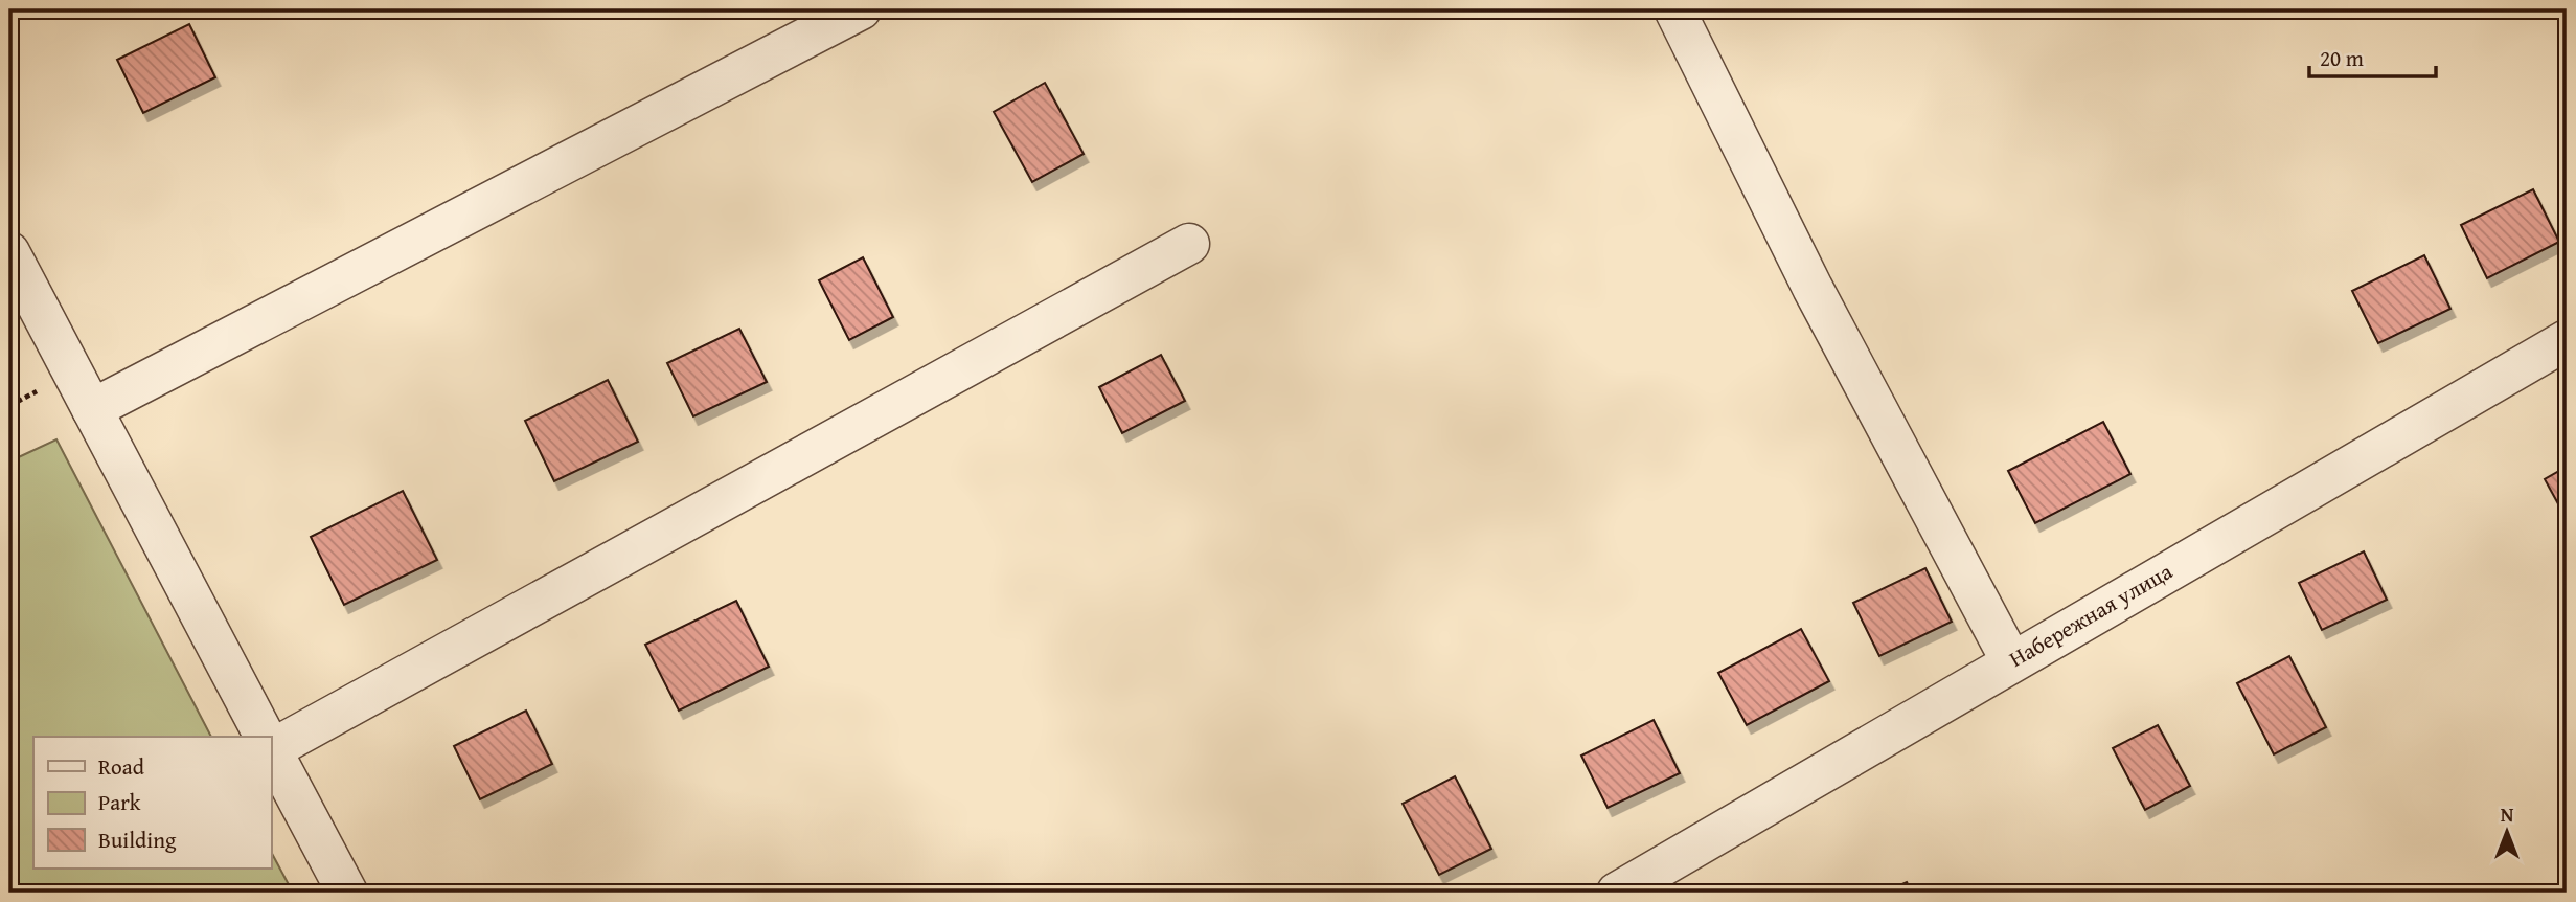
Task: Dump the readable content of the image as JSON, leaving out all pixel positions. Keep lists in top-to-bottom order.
{
  "streets": {
    "street": ["Набережная улица"]
  },
  "legend": ["Road", "Park", "Building"],
  "scale_bar": "20 m",
  "north": "top"
}
